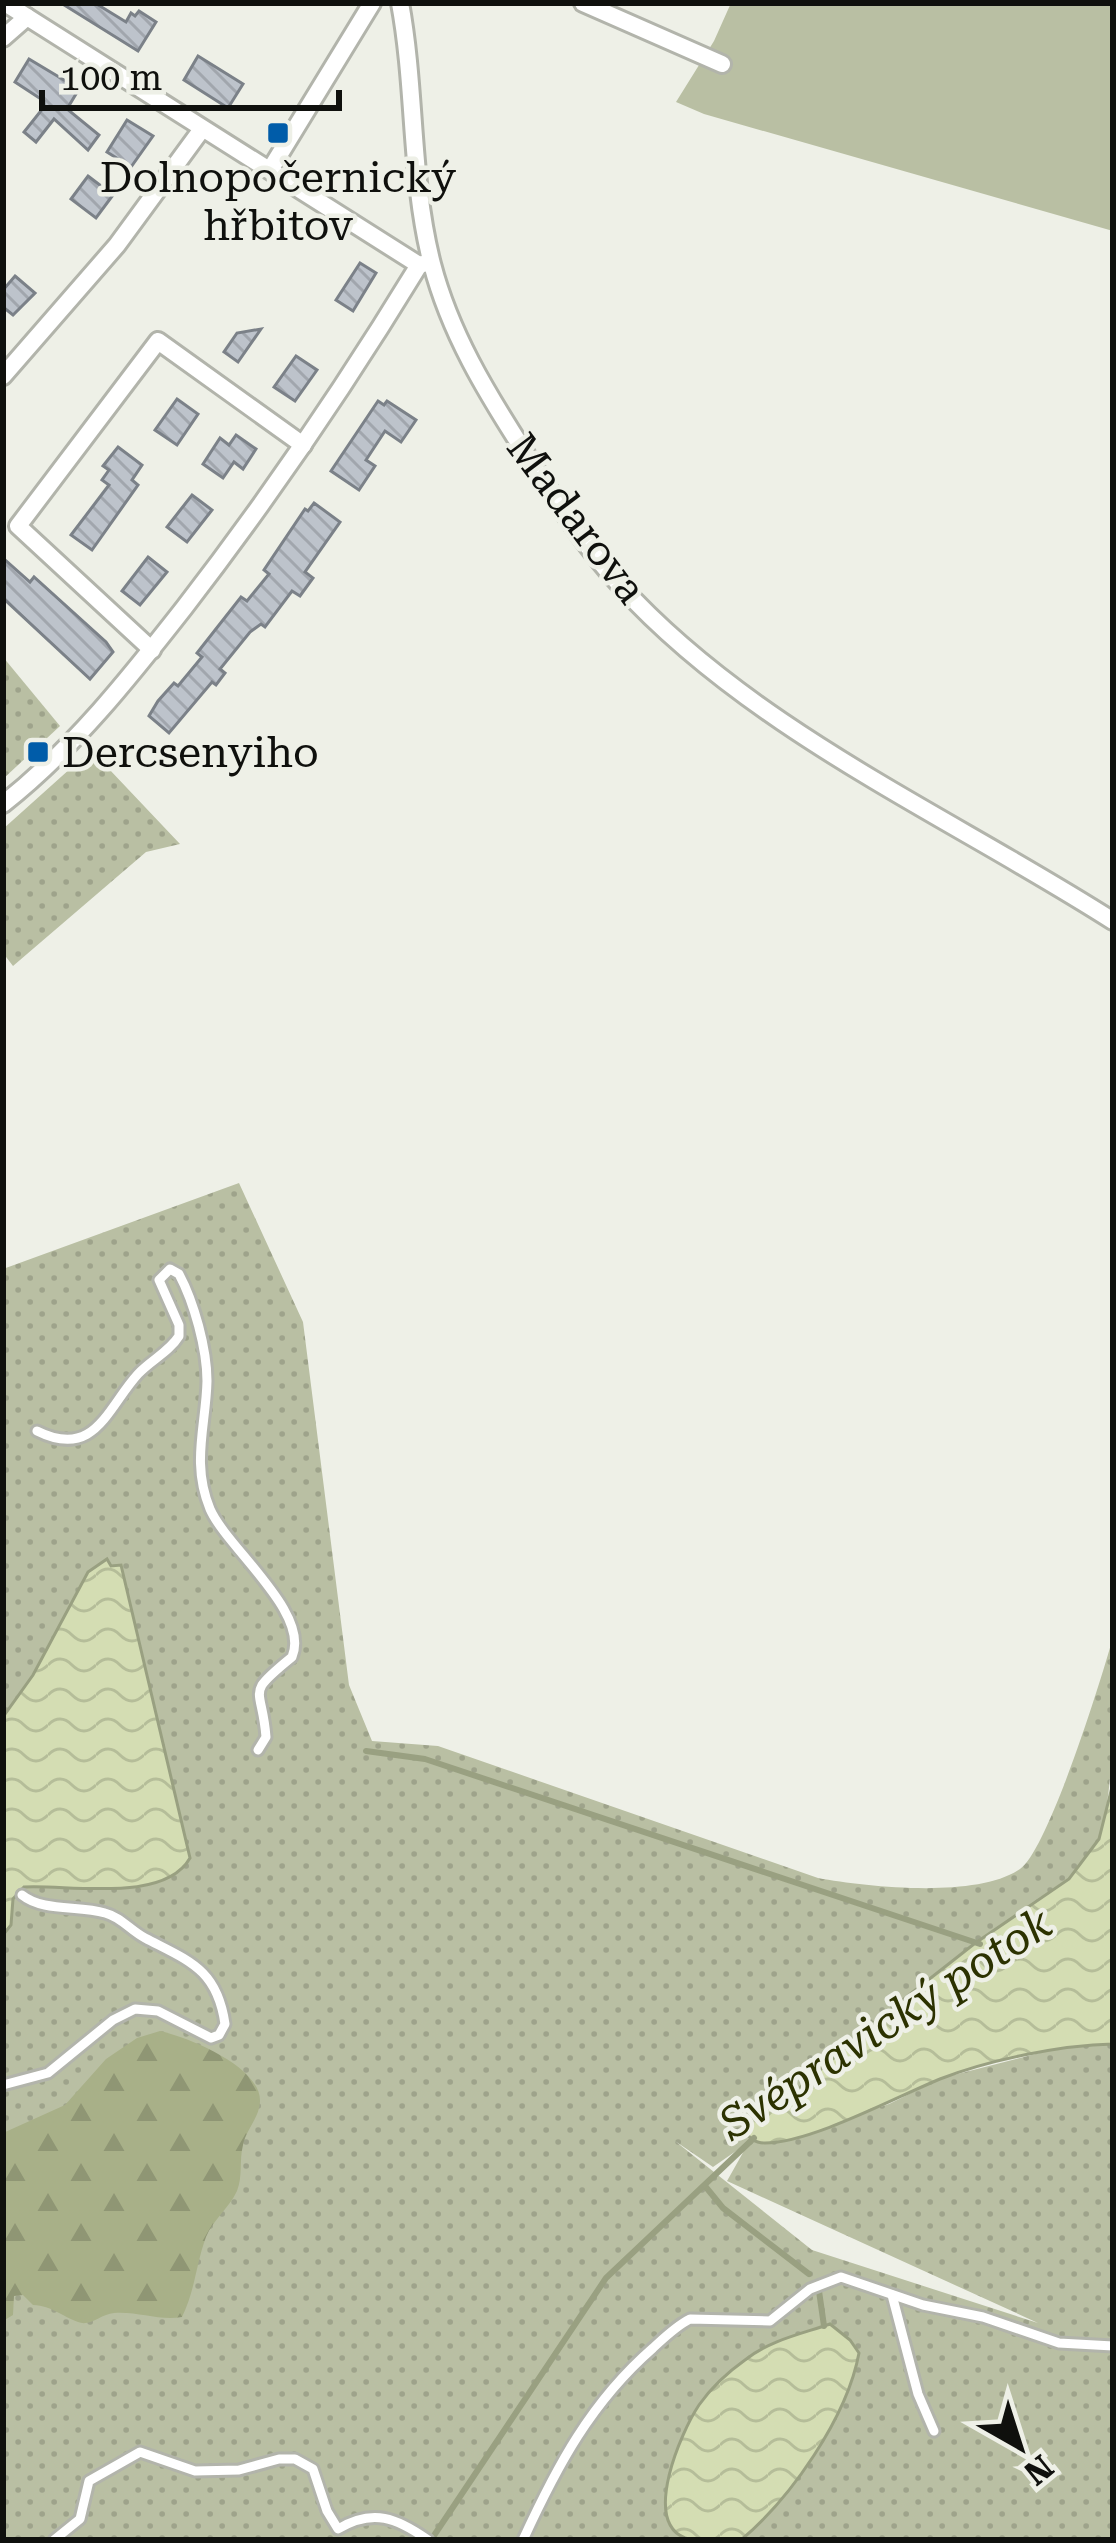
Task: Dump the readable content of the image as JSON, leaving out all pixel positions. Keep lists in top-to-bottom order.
{
  "streets": {
    "street": ["Madarova"]
  },
  "water": ["Svépravický potok"],
  "places": {
    "transit": ["Dolnopočernický hřbitov", "Dercsenyiho"]
  },
  "scale_bar": "100 m",
  "north": "bottom right"
}
